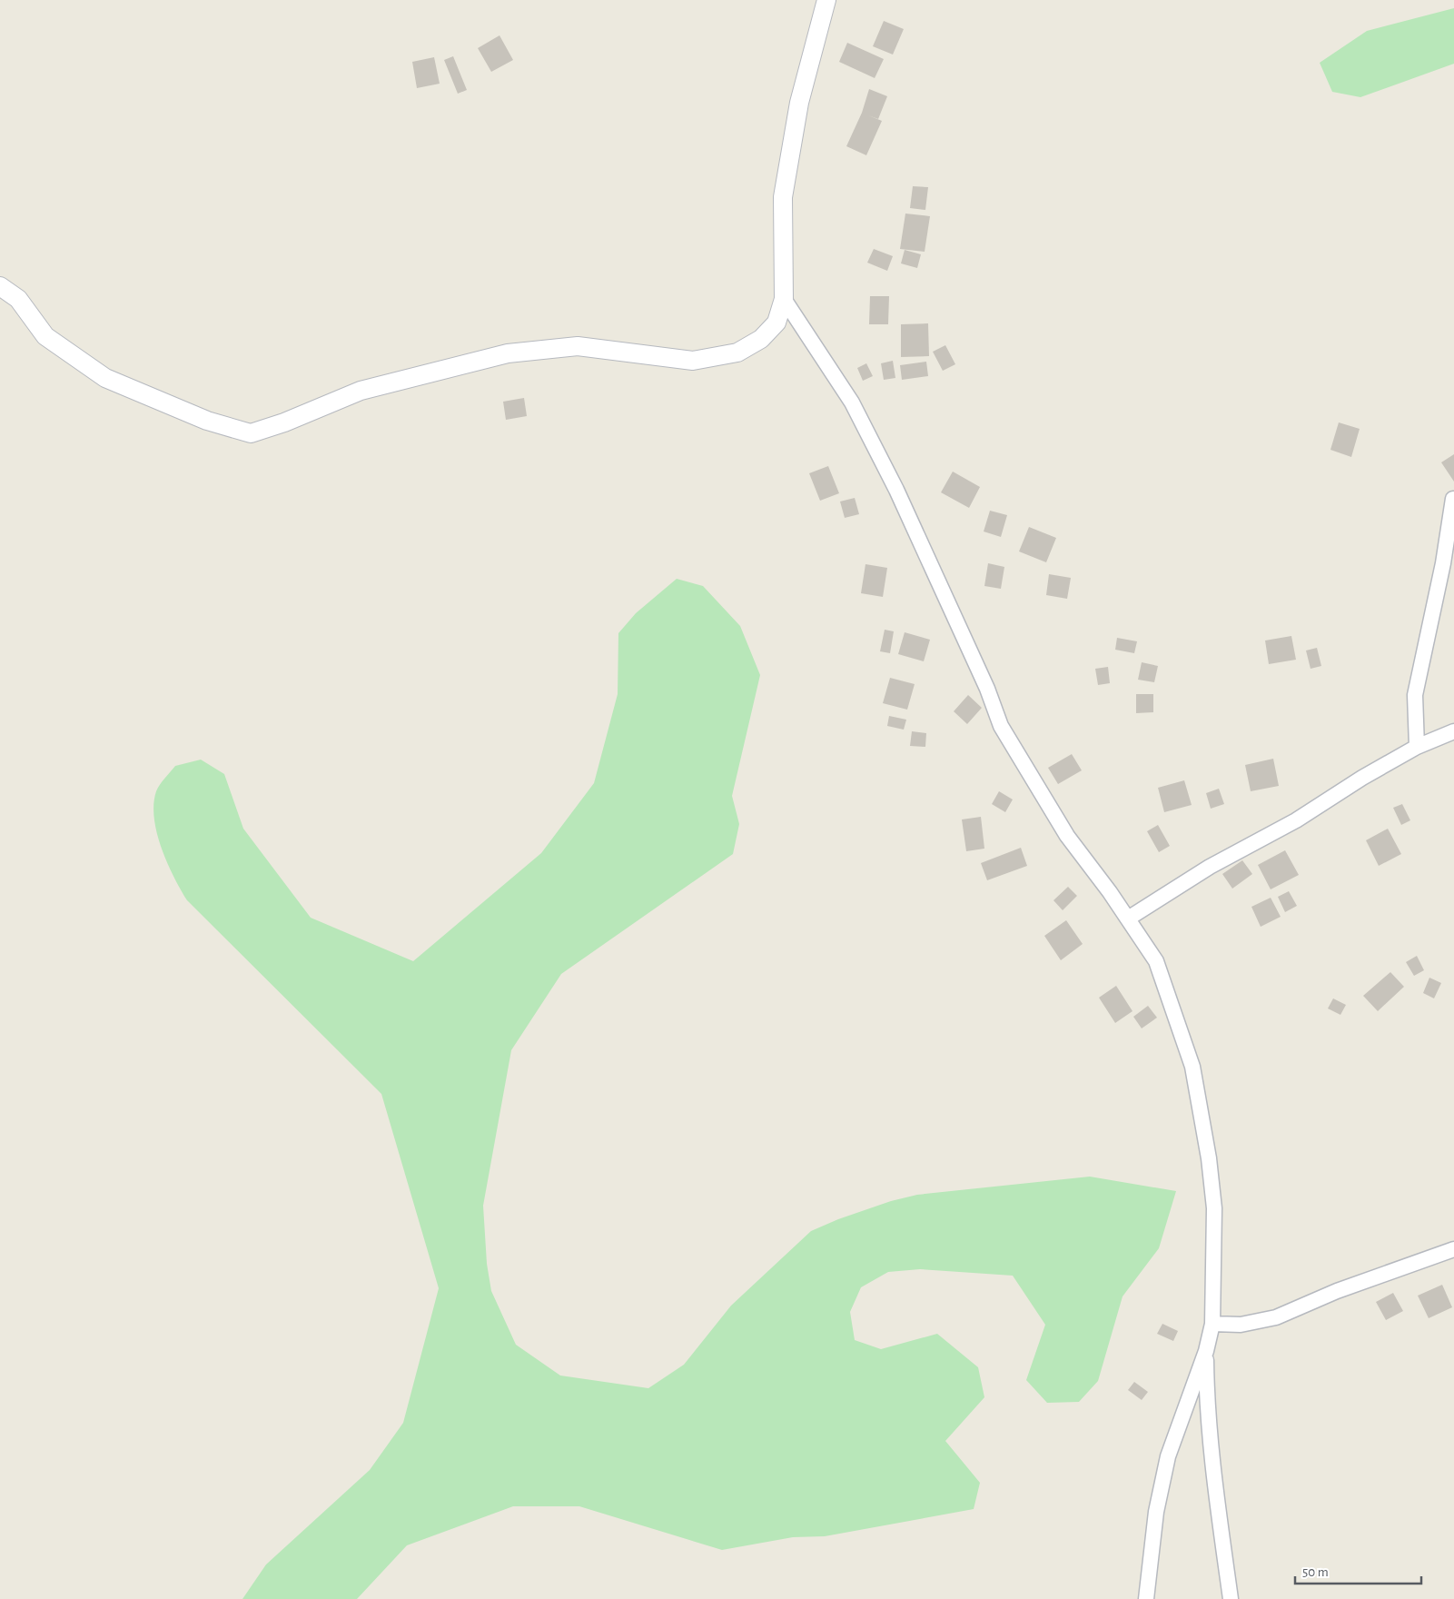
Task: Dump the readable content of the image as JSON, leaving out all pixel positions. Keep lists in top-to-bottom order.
{
  "scale_bar": "50 m"
}
